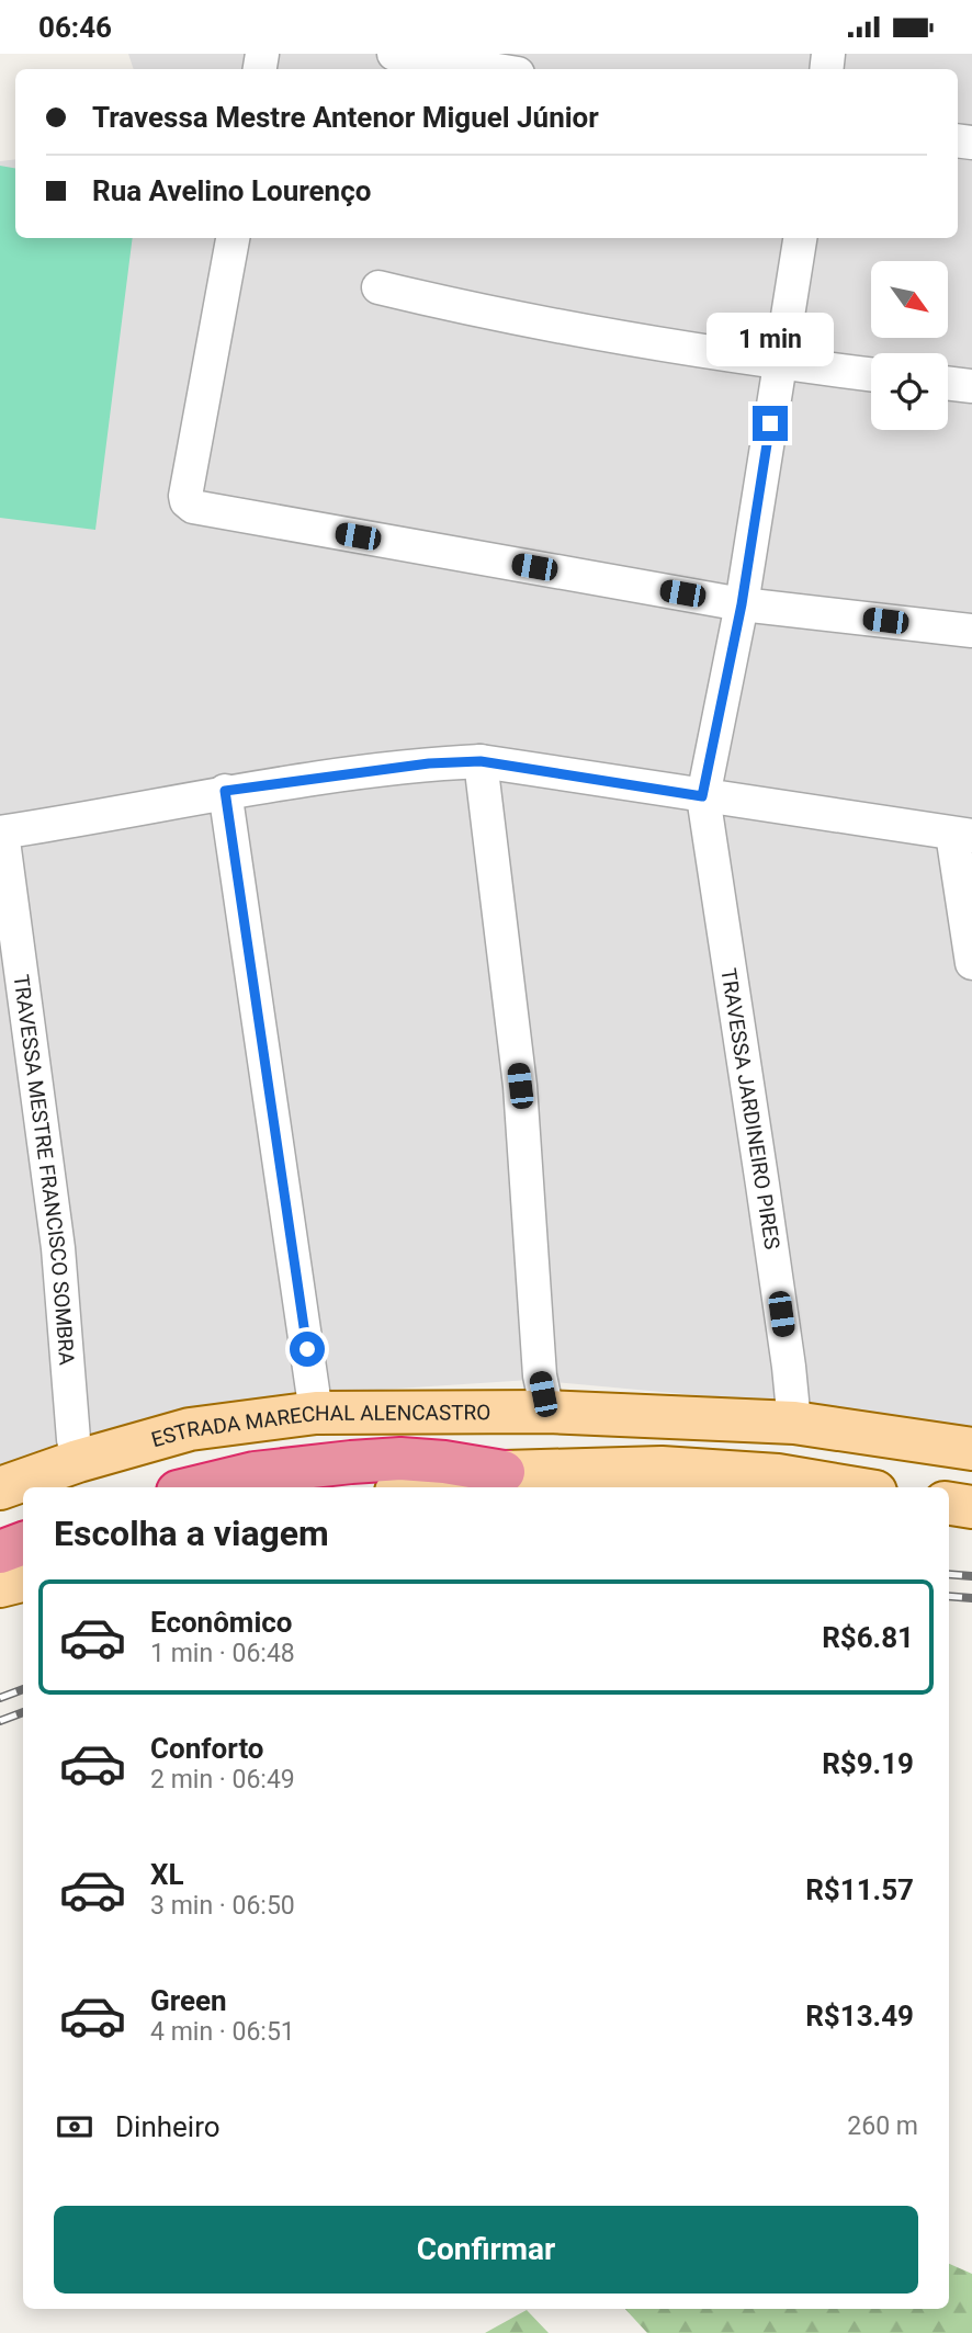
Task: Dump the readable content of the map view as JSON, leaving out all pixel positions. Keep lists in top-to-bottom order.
{
  "streets": {
    "main road": ["ESTRADA MARECHAL ALENCASTRO"],
    "street": ["TRAVESSA JARDINEIRO PIRES", "TRAVESSA MESTRE FRANCISCO SOMBRA"]
  },
  "crossings": [
    ["TRAVESSA JARDINEIRO PIRES", "ESTRADA MARECHAL ALENCASTRO"],
    ["TRAVESSA MESTRE FRANCISCO SOMBRA", "ESTRADA MARECHAL ALENCASTRO"]
  ],
  "north": "bottom right",
  "page": {
    "status": "06:46",
    "banner": ["Travessa Mestre Antenor Miguel Júnior", "Rua Avelino Lourenço"],
    "bubble": "1 min",
    "heading": "Escolha a viagem",
    "list": [
      {
        "name": "Econômico",
        "note": "1 min · 06:48",
        "value": "R$6.81"
      },
      {
        "name": "Conforto",
        "note": "2 min · 06:49",
        "value": "R$9.19"
      },
      {
        "name": "XL",
        "note": "3 min · 06:50",
        "value": "R$11.57"
      },
      {
        "name": "Green",
        "note": "4 min · 06:51",
        "value": "R$13.49"
      }
    ],
    "pay": ["Dinheiro", "260 m"],
    "buttons": "Confirmar"
  }
}
